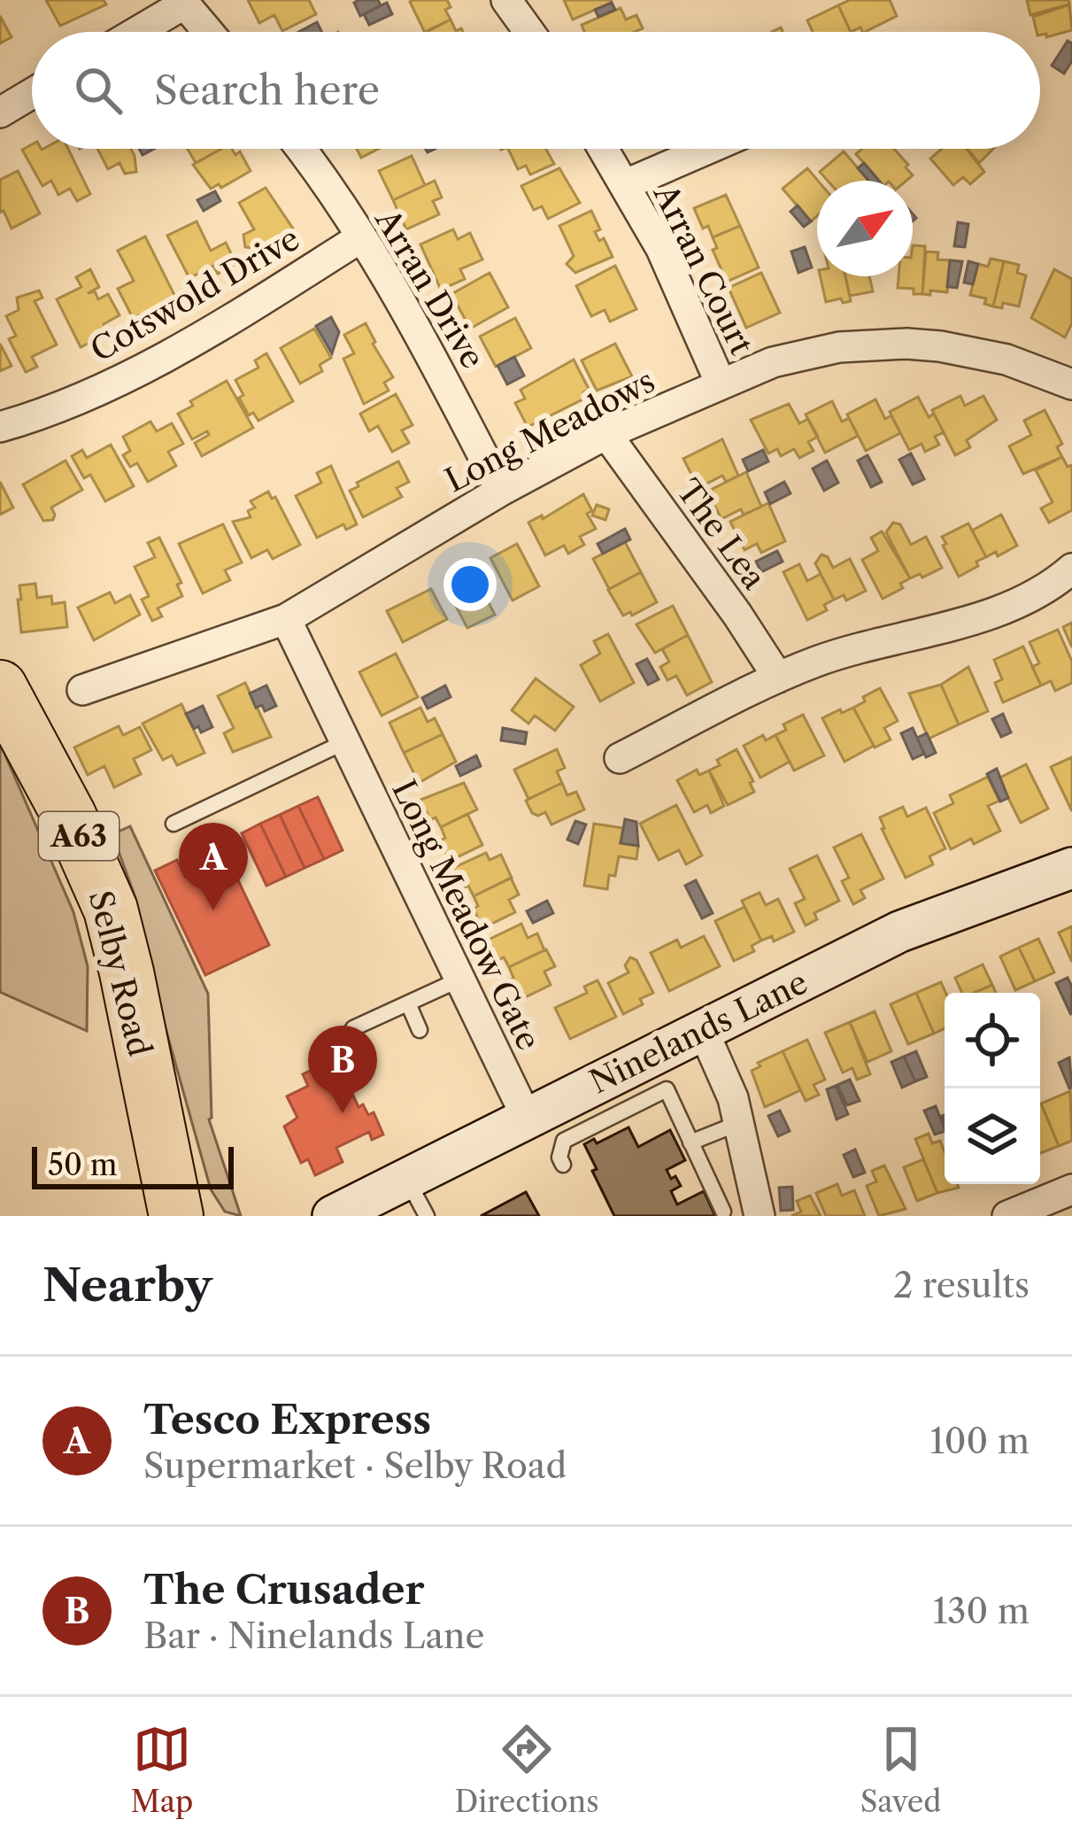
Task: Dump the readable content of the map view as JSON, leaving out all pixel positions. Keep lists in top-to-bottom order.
{
  "streets": {
    "highway": ["A63", "Selby Road"],
    "street": [
      "Arran Court",
      "Arran Drive",
      "Cotswold Drive",
      "Long Meadows",
      "The Lea",
      "Long Meadow Gate",
      "Ninelands Lane"
    ]
  },
  "crossings": [
    ["Arran Court", "Long Meadows"],
    ["Arran Drive", "Cotswold Drive"],
    ["Arran Drive", "Long Meadows"],
    ["Long Meadows", "The Lea"],
    ["Long Meadows", "Long Meadow Gate"],
    ["Long Meadow Gate", "Ninelands Lane"]
  ],
  "scale_bar": "50 m",
  "north": "top right",
  "page": {
    "search": "Search here",
    "pins": ["A", "B"],
    "scale": "50 m",
    "heading": ["Nearby", "2 results"],
    "list": [
      {
        "mark": "A",
        "name": "Tesco Express",
        "note": "Supermarket · Selby Road",
        "value": "100 m"
      },
      {
        "mark": "B",
        "name": "The Crusader",
        "note": "Bar · Ninelands Lane",
        "value": "130 m"
      }
    ],
    "nav": ["Map", "Directions", "Saved"]
  }
}
